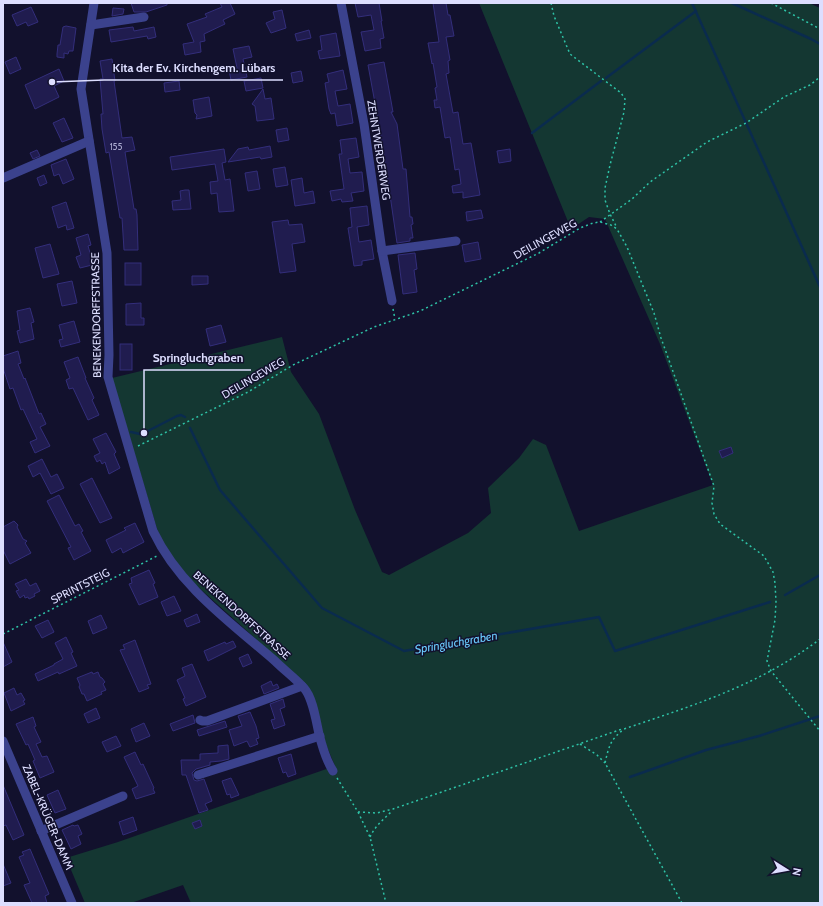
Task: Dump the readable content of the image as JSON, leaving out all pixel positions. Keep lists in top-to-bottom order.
{
  "streets": {
    "street": ["ZEHNTWERDERWEG", "BENEKENDORFFSTRASSE", "ZABEL-KRÜGER-DAMM"],
    "path": ["DEILINGEWEG", "SPRINTSTEIG"]
  },
  "crossings": [
    ["DEILINGEWEG", "BENEKENDORFFSTRASSE"],
    ["BENEKENDORFFSTRASSE", "SPRINTSTEIG"]
  ],
  "water": ["Springluchgraben"],
  "places": ["Kita der Ev. Kirchengem. Lübars", "Springluchgraben"],
  "house_numbers": ["155"],
  "north": "right"
}
